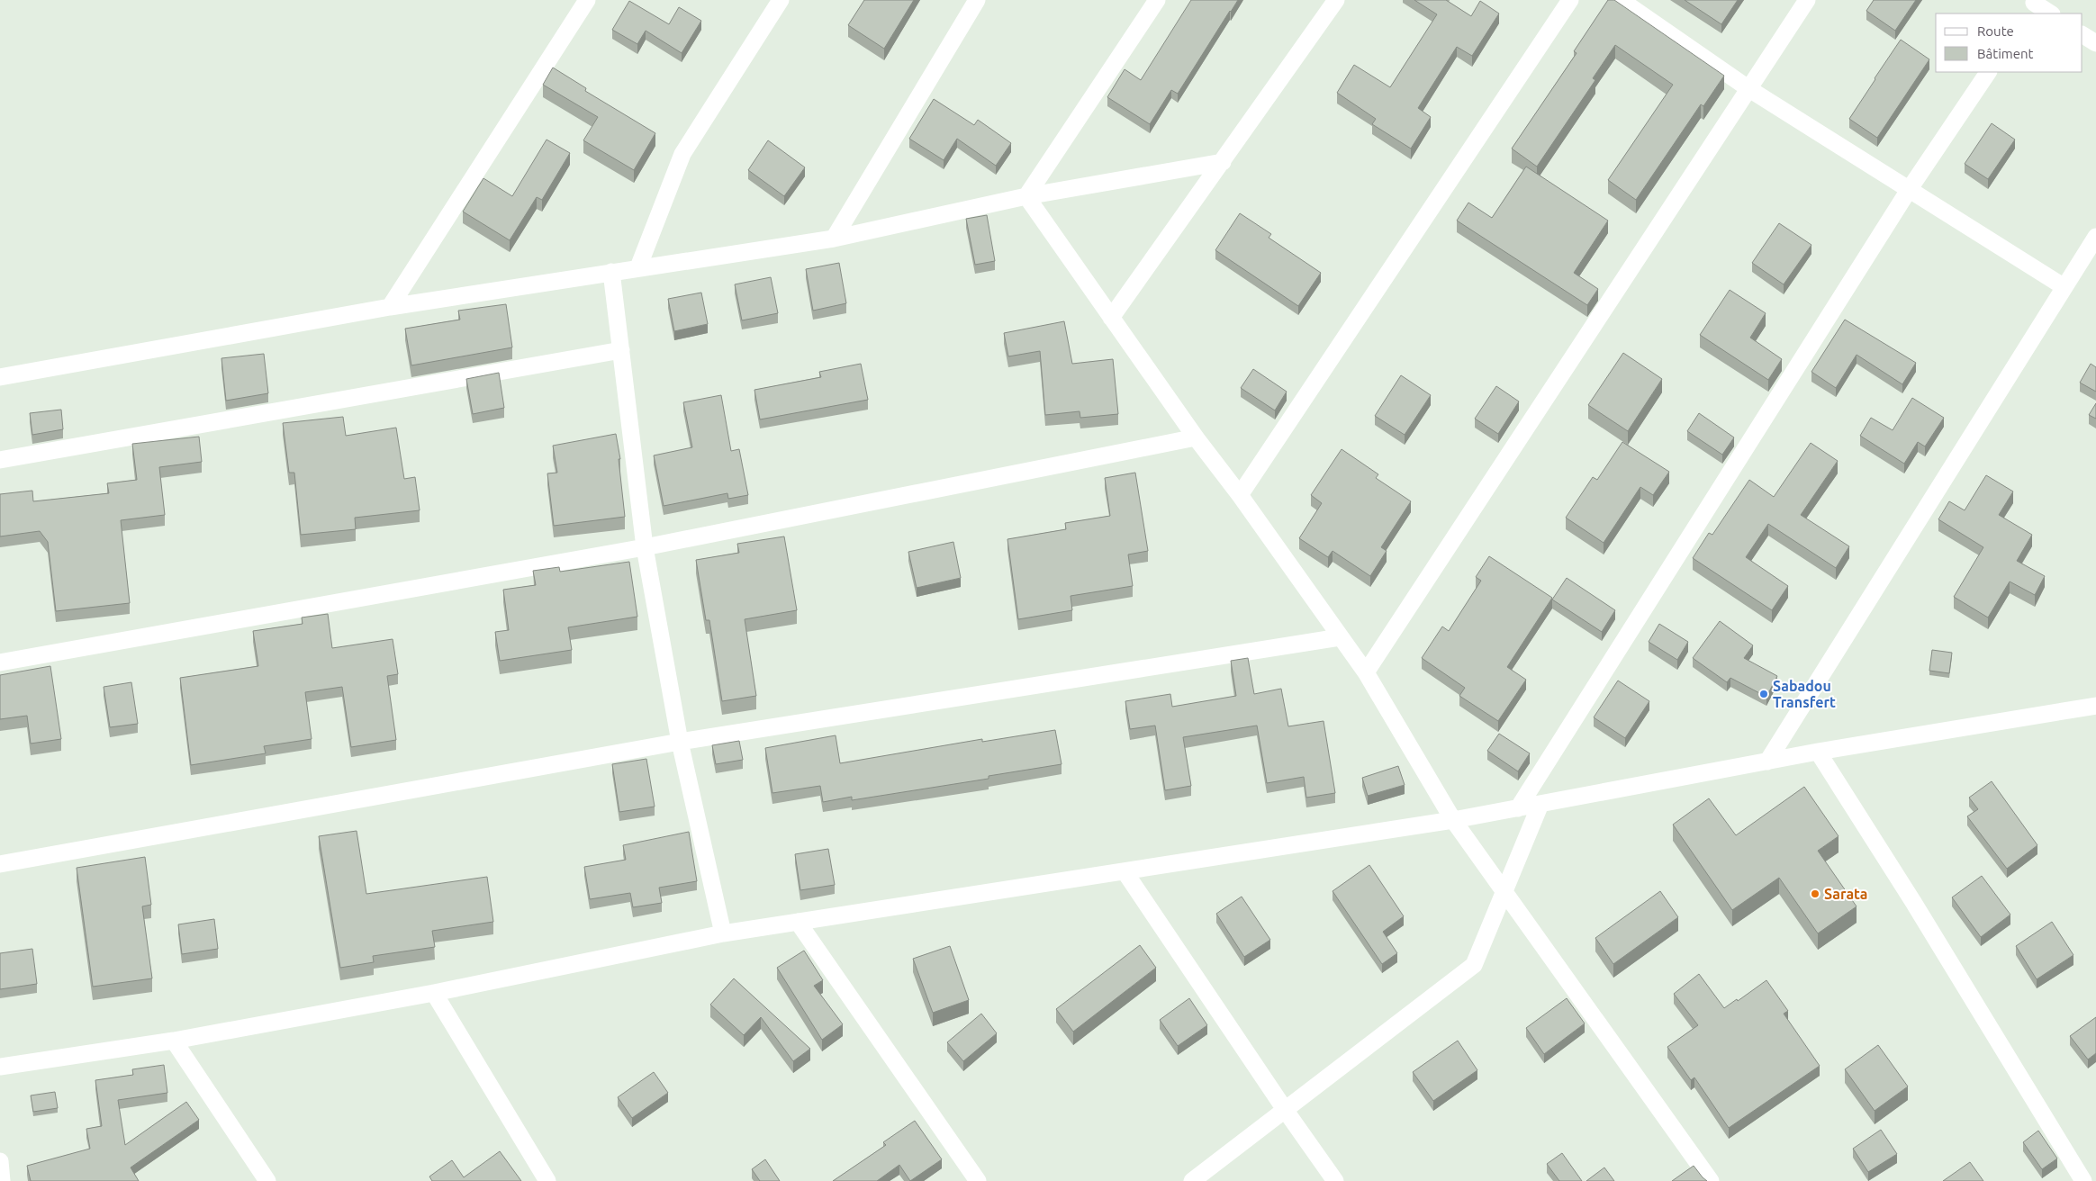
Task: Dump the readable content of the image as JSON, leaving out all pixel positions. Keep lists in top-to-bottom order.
{
  "places": ["Sabadou Transfert", "Sarata"],
  "legend": ["Route", "Bâtiment"]
}
